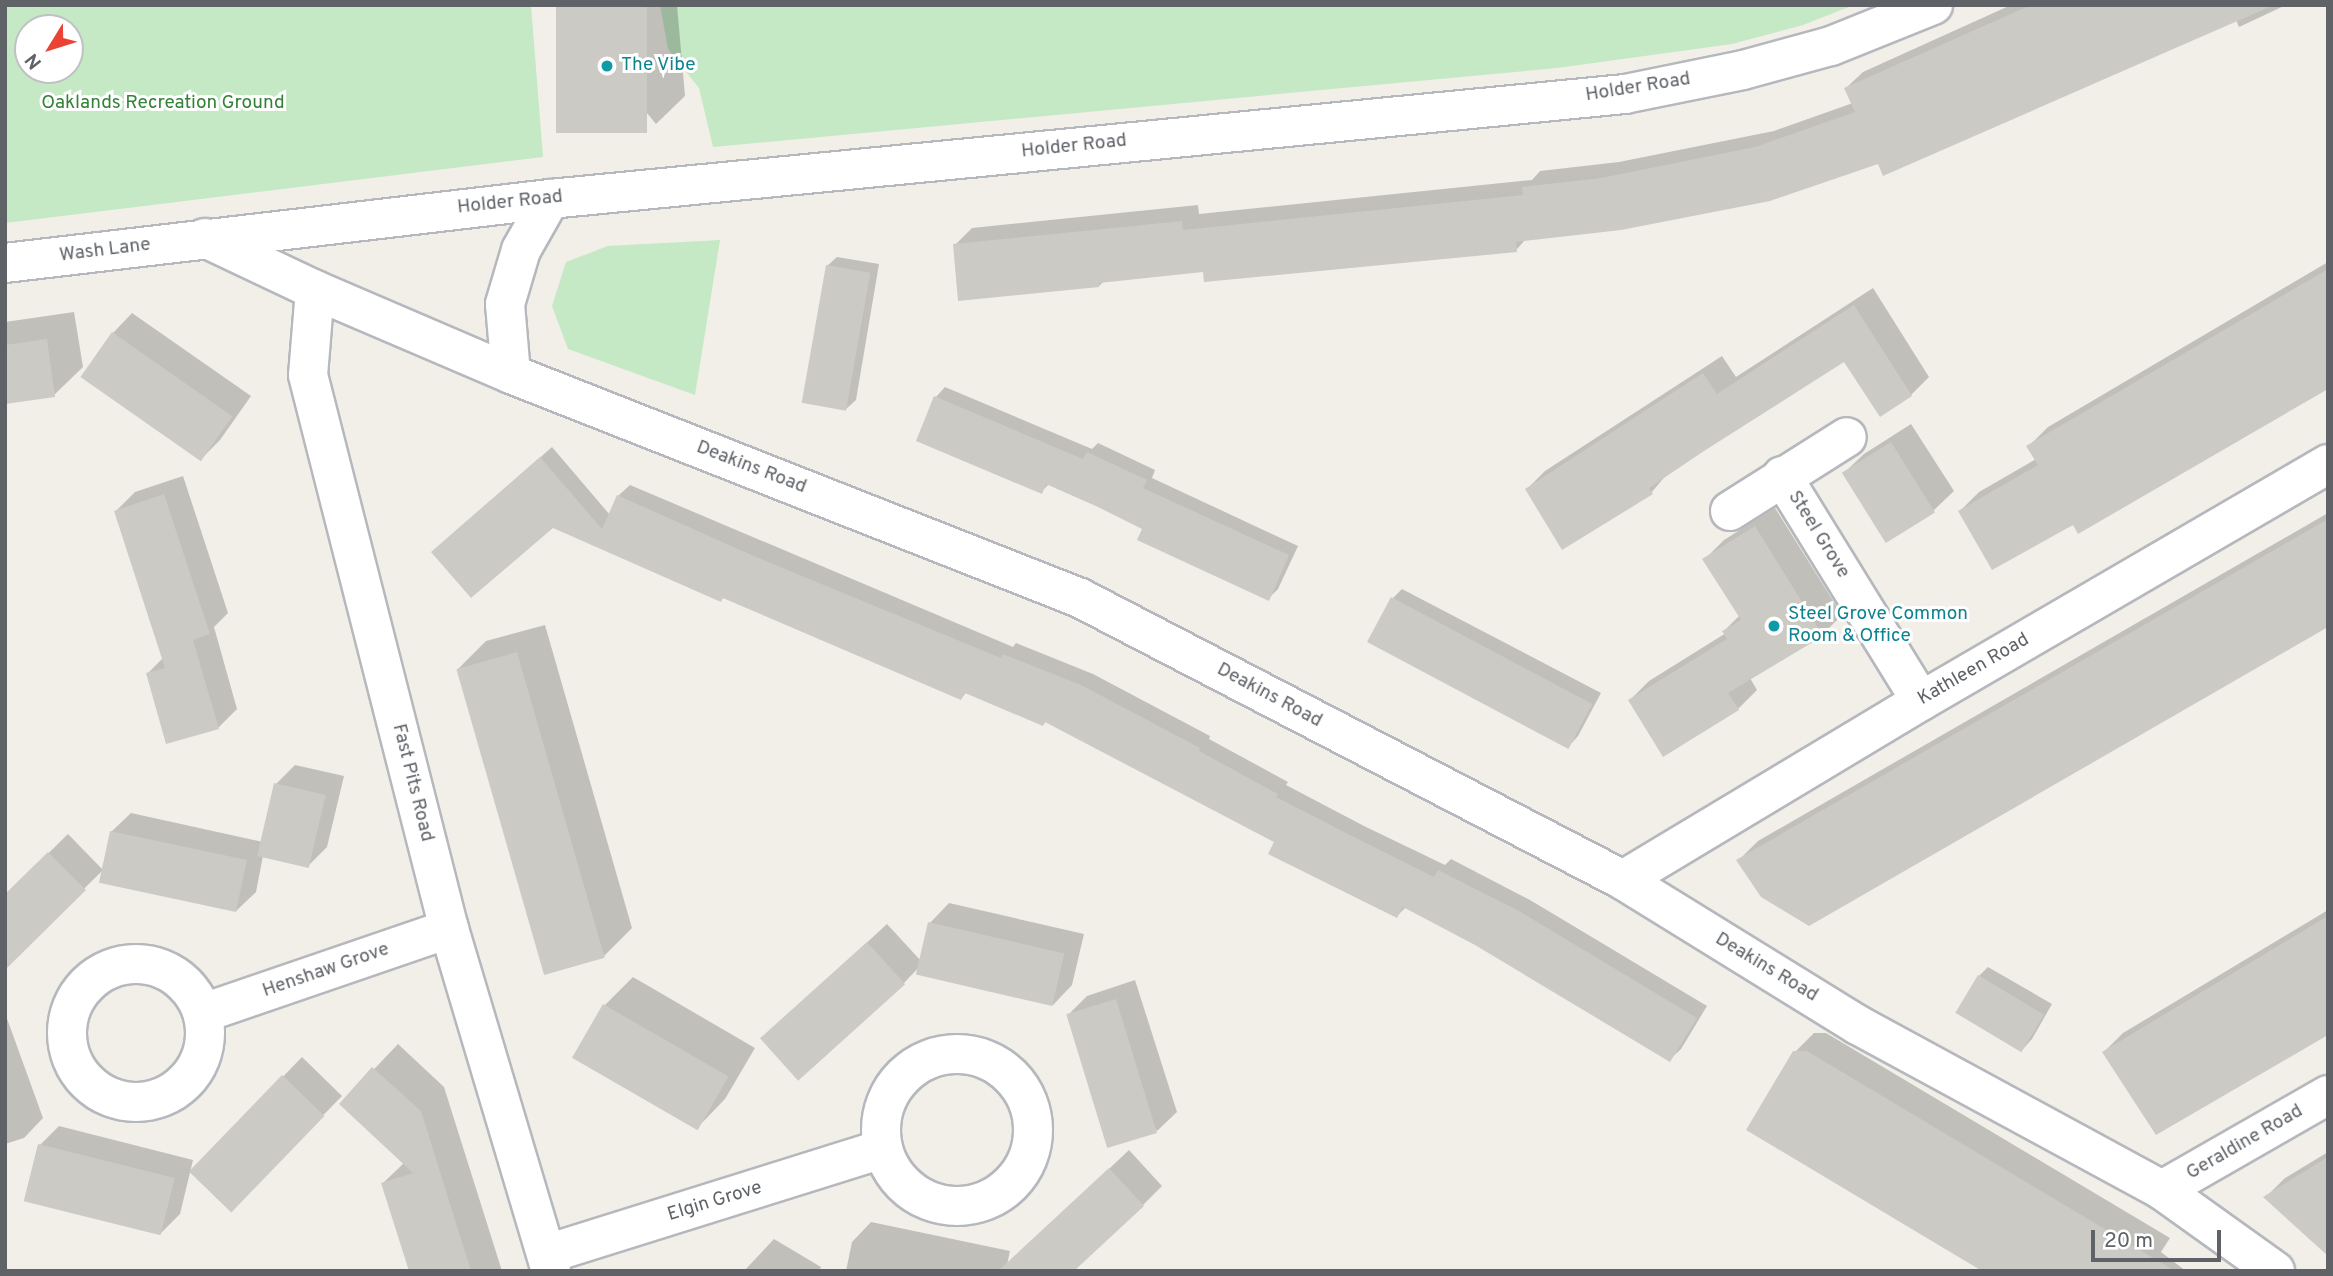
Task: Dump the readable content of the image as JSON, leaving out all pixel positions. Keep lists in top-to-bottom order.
{
  "streets": {
    "street": [
      "Holder Road",
      "Wash Lane",
      "Deakins Road",
      "Steel Grove",
      "Kathleen Road",
      "Fast Pits Road",
      "Henshaw Grove",
      "Geraldine Road",
      "Elgin Grove"
    ]
  },
  "crossings": [
    ["Holder Road", "Wash Lane"],
    ["Holder Road", "Deakins Road"],
    ["Wash Lane", "Deakins Road"],
    ["Deakins Road", "Kathleen Road"],
    ["Deakins Road", "Fast Pits Road"],
    ["Deakins Road", "Geraldine Road"],
    ["Steel Grove", "Kathleen Road"],
    ["Fast Pits Road", "Henshaw Grove"],
    ["Fast Pits Road", "Elgin Grove"]
  ],
  "parks": ["Oaklands Recreation Ground"],
  "places": ["The Vibe", "Steel Grove Common Room & Office"],
  "scale_bar": "20 m",
  "north": "bottom left"
}
